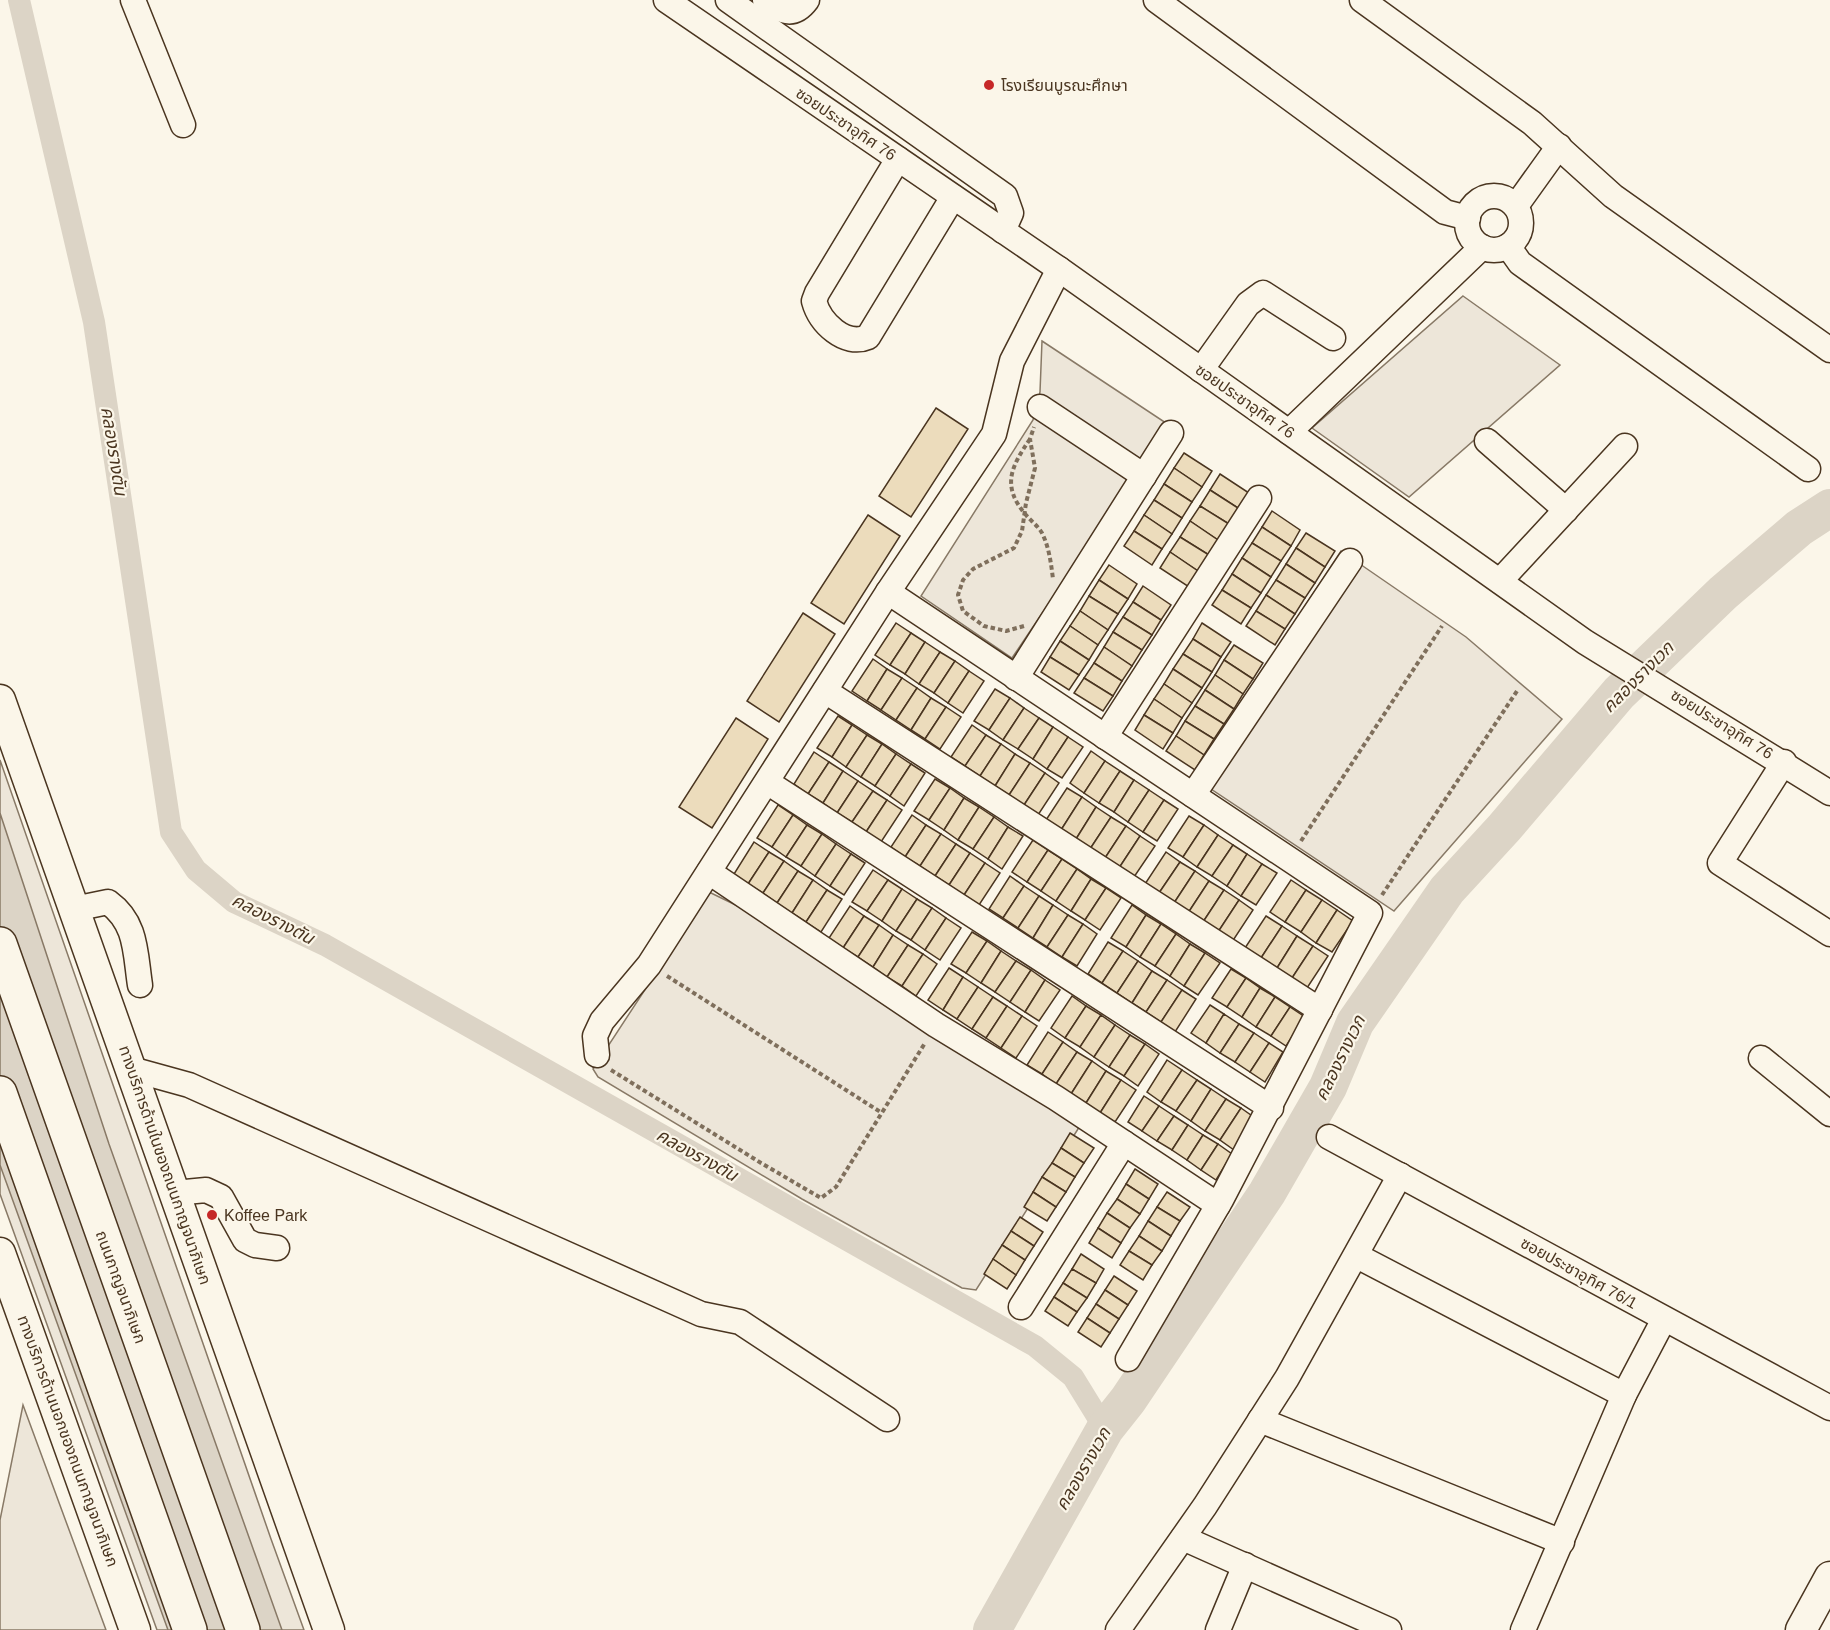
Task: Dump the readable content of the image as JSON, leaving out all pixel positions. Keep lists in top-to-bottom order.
{
  "streets": {
    "highway": ["ถนนกาญจนาภิเษก"],
    "main road": ["ทางบริการด้านในของถนนกาญจนาภิเษก", "ทางบริการด้านนอกของถนนกาญจนาภิเษก"],
    "street": ["ซอยประชาอุทิศ 76", "ซอยประชาอุทิศ 76/1"]
  },
  "water": ["คลองรางตัน", "คลองรางเวก"],
  "places": ["โรงเรียนบูรณะศึกษา", "Koffee Park"]
}
